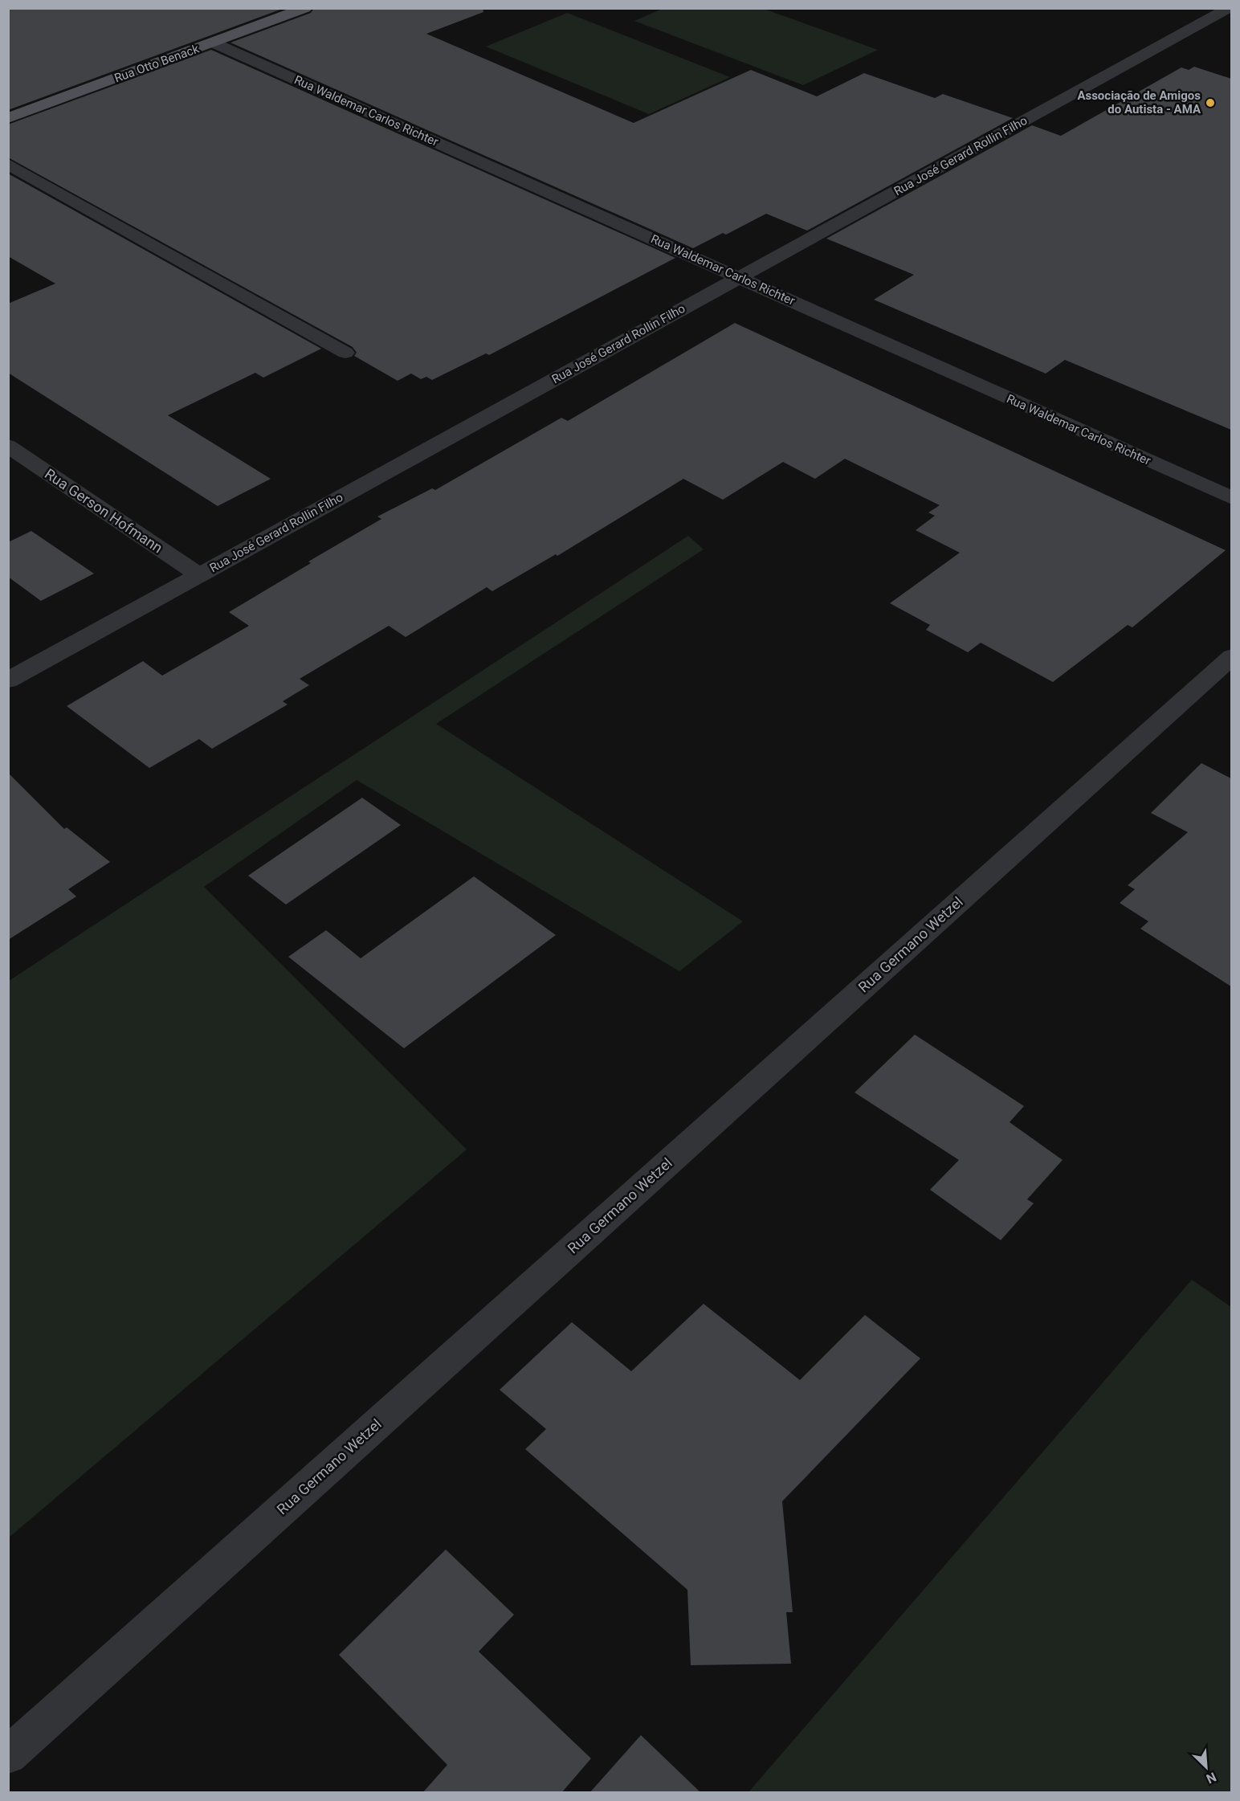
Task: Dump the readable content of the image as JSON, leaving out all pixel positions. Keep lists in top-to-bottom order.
{
  "streets": {
    "main road": ["Rua Otto Benack"],
    "street": [
      "Rua Waldemar Carlos Richter",
      "Rua José Gerard Rollin Filho",
      "Rua Gerson Hofmann",
      "Rua Germano Wetzel"
    ]
  },
  "crossings": [
    ["Rua Otto Benack", "Rua Waldemar Carlos Richter"],
    ["Rua Waldemar Carlos Richter", "Rua José Gerard Rollin Filho"],
    ["Rua José Gerard Rollin Filho", "Rua Gerson Hofmann"]
  ],
  "places": ["Associação de Amigos do Autista - AMA"],
  "north": "bottom right"
}
